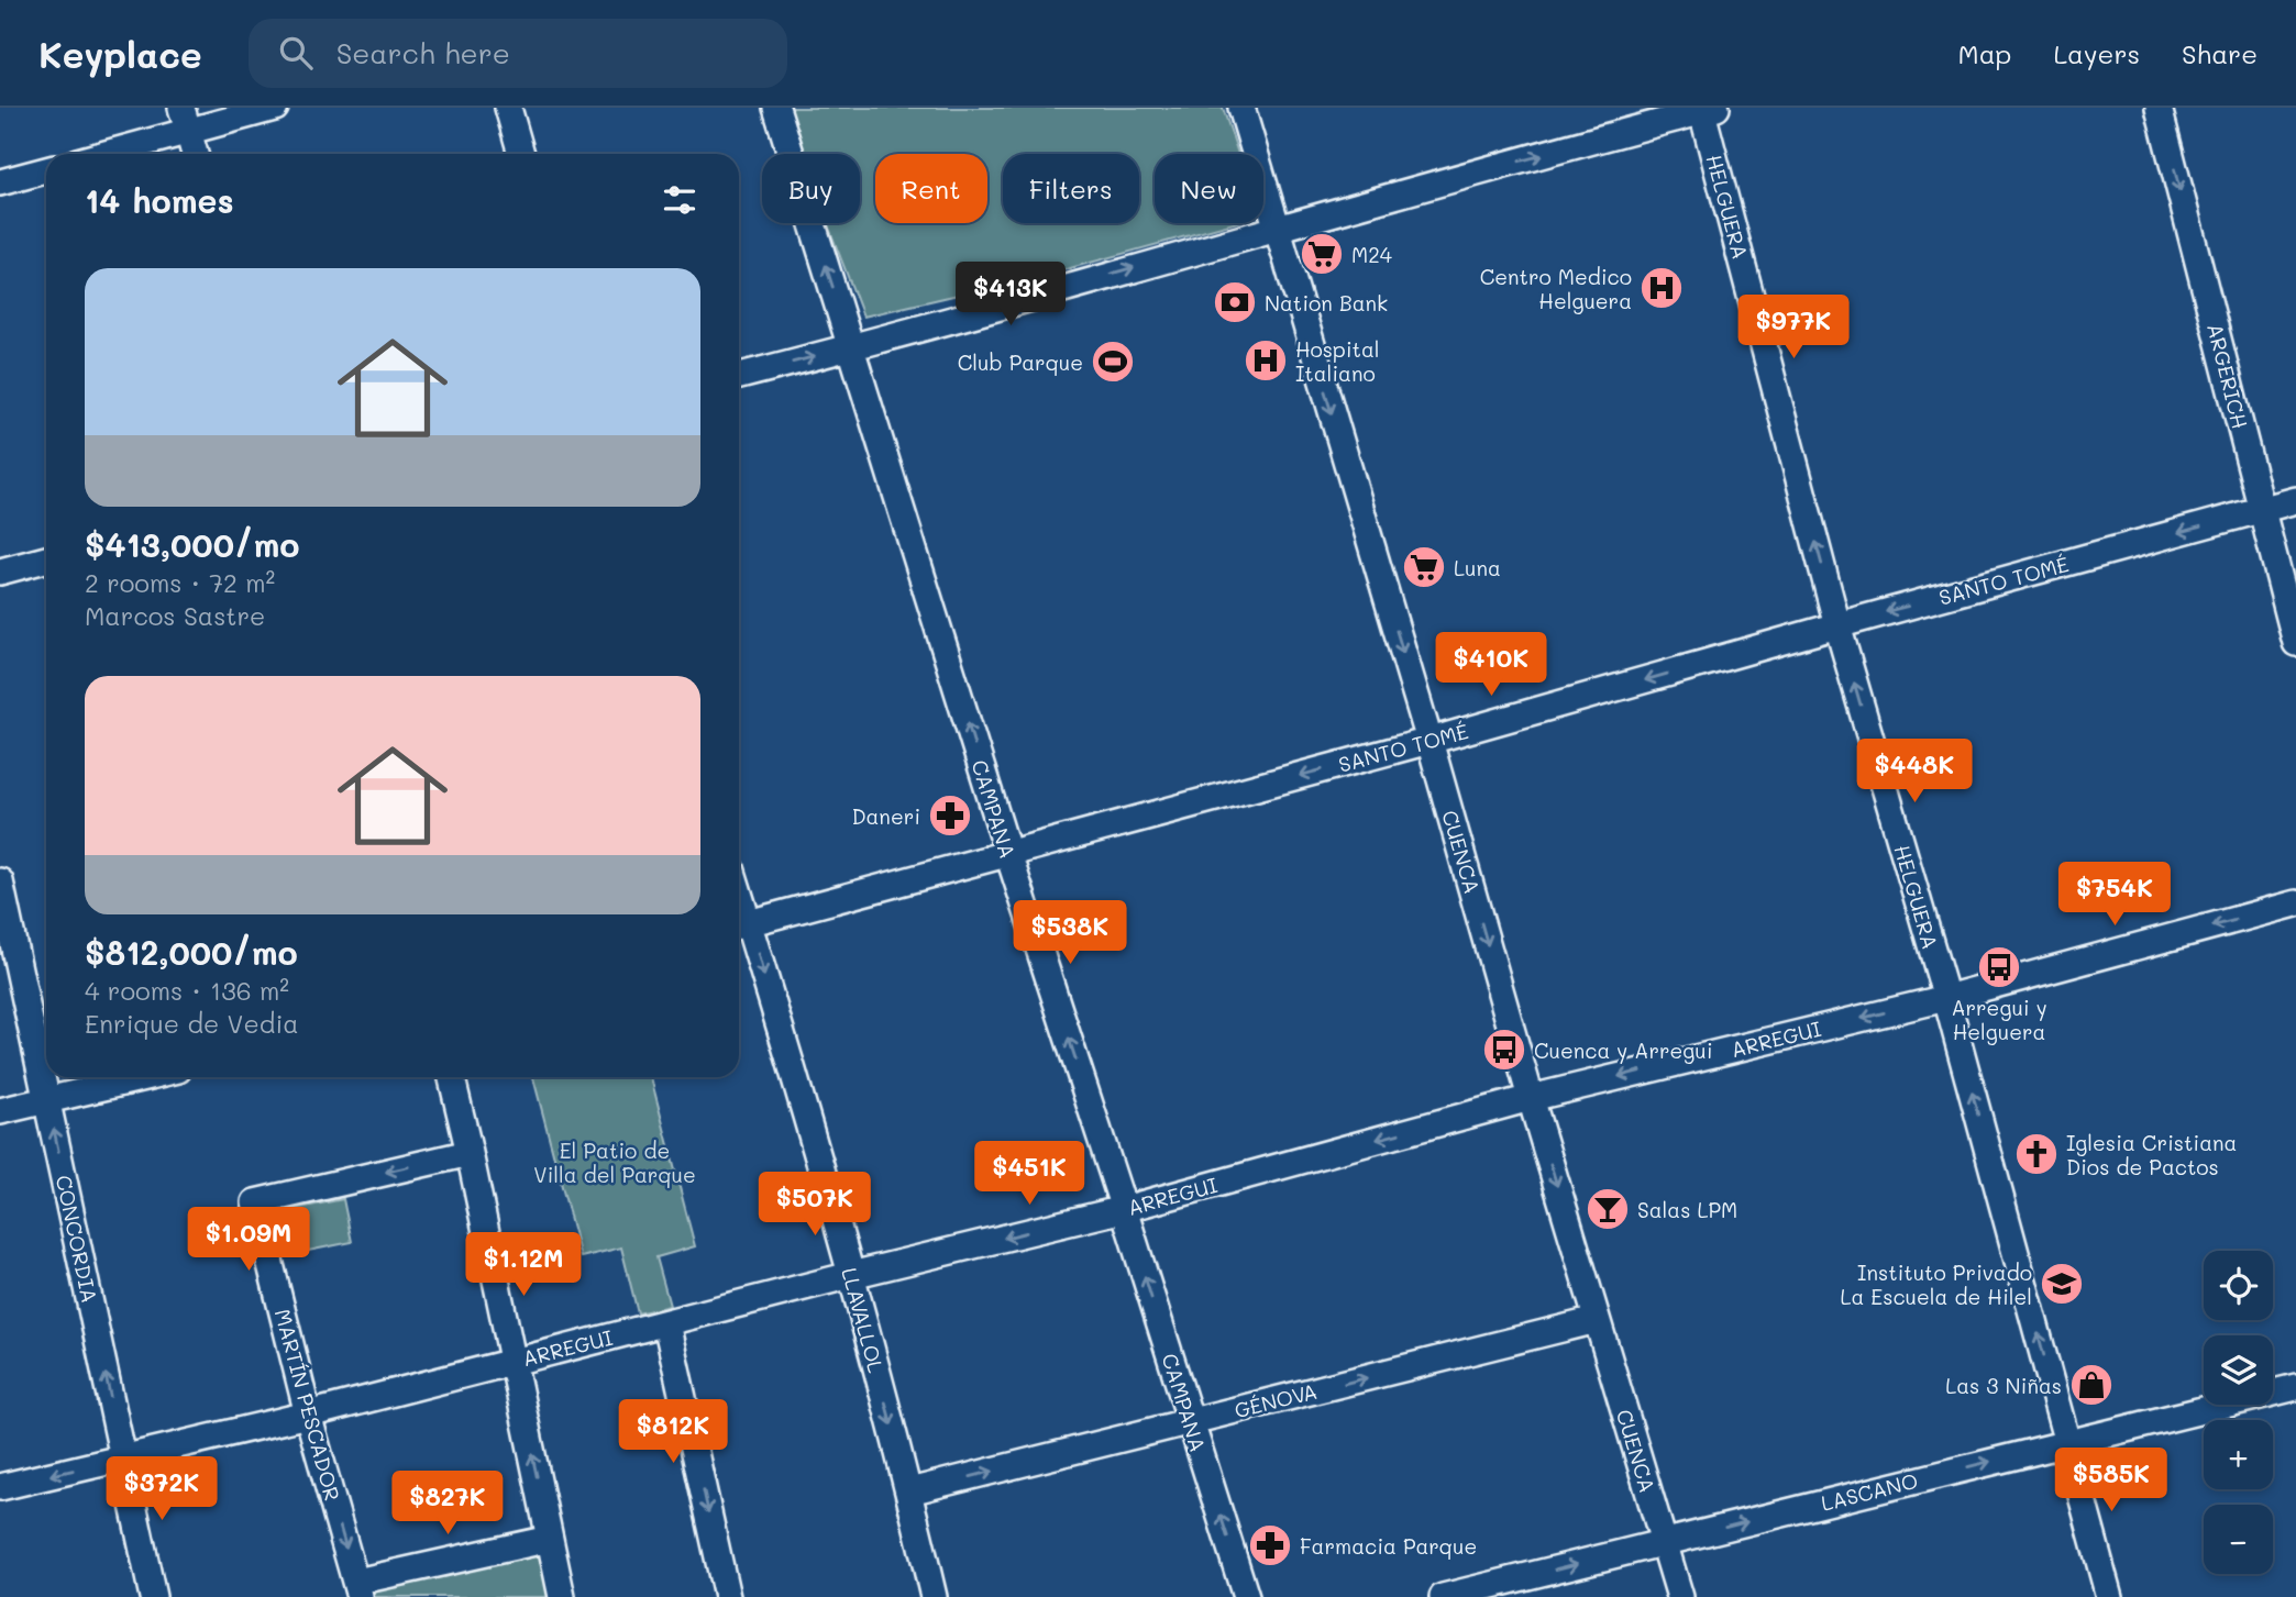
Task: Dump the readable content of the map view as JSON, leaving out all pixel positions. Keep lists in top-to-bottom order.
{
  "streets": {
    "street": [
      "HELGUERA",
      "ARGERICH",
      "SANTO TOMÉ",
      "CAMPANA",
      "CUENCA",
      "ARREGUI",
      "CONCORDIA",
      "LLAVALLOL",
      "GÉNOVA",
      "MARTÍN PESCADOR",
      "LASCANO"
    ]
  },
  "crossings": [
    ["HELGUERA", "SANTO TOMÉ"],
    ["HELGUERA", "ARREGUI"],
    ["HELGUERA", "LASCANO"],
    ["ARGERICH", "SANTO TOMÉ"],
    ["SANTO TOMÉ", "CAMPANA"],
    ["SANTO TOMÉ", "CUENCA"],
    ["SANTO TOMÉ", "LLAVALLOL"],
    ["CAMPANA", "ARREGUI"],
    ["CAMPANA", "GÉNOVA"],
    ["CUENCA", "ARREGUI"],
    ["CUENCA", "GÉNOVA"],
    ["CUENCA", "LASCANO"],
    ["ARREGUI", "CONCORDIA"],
    ["ARREGUI", "LLAVALLOL"],
    ["ARREGUI", "MARTÍN PESCADOR"],
    ["LLAVALLOL", "GÉNOVA"]
  ],
  "one_way": [
    "HELGUERA",
    "ARGERICH",
    "SANTO TOMÉ",
    "CAMPANA",
    "CUENCA",
    "ARREGUI",
    "CONCORDIA",
    "GÉNOVA",
    "LASCANO"
  ],
  "parks": ["El Patio de Villa del Parque"],
  "places": {
    "supermarket": ["M24", "Luna"],
    "hospital": ["Centro Medico Helguera", "Hospital Italiano"],
    "bank": ["Nation Bank"],
    "sports": ["Club Parque"],
    "pharmacy": ["Daneri", "Farmacia Parque"],
    "bus stop": ["Arregui y Helguera", "Cuenca y Arregui"],
    "church": ["Iglesia Cristiana Dios de Pactos"],
    "bar": ["Salas LPM"],
    "school or university": ["Instituto Privado La Escuela de Hilel"],
    "shop": ["Las 3 Niñas"]
  },
  "page": {
    "header": "Keyplace",
    "search": "Search here",
    "nav": ["Map", "Layers", "Share"],
    "chip": [
      "Buy",
      "Rent",
      "Filters",
      "New"
    ],
    "heading": "14 homes",
    "list": [
      {
        "name": "$413,000/mo",
        "note": "2 rooms · 72 m² · Marcos Sastre"
      },
      {
        "name": "$812,000/mo",
        "note": "4 rooms · 136 m² · Enrique de Vedia"
      }
    ],
    "price": [
      "$413K",
      "$977K",
      "$410K",
      "$448K",
      "$754K",
      "$538K",
      "$451K",
      "$507K",
      "$1.09M",
      "$1.12M",
      "$812K",
      "$585K",
      "$372K",
      "$827K"
    ],
    "map_buttons": ["+", "−"]
  }
}
